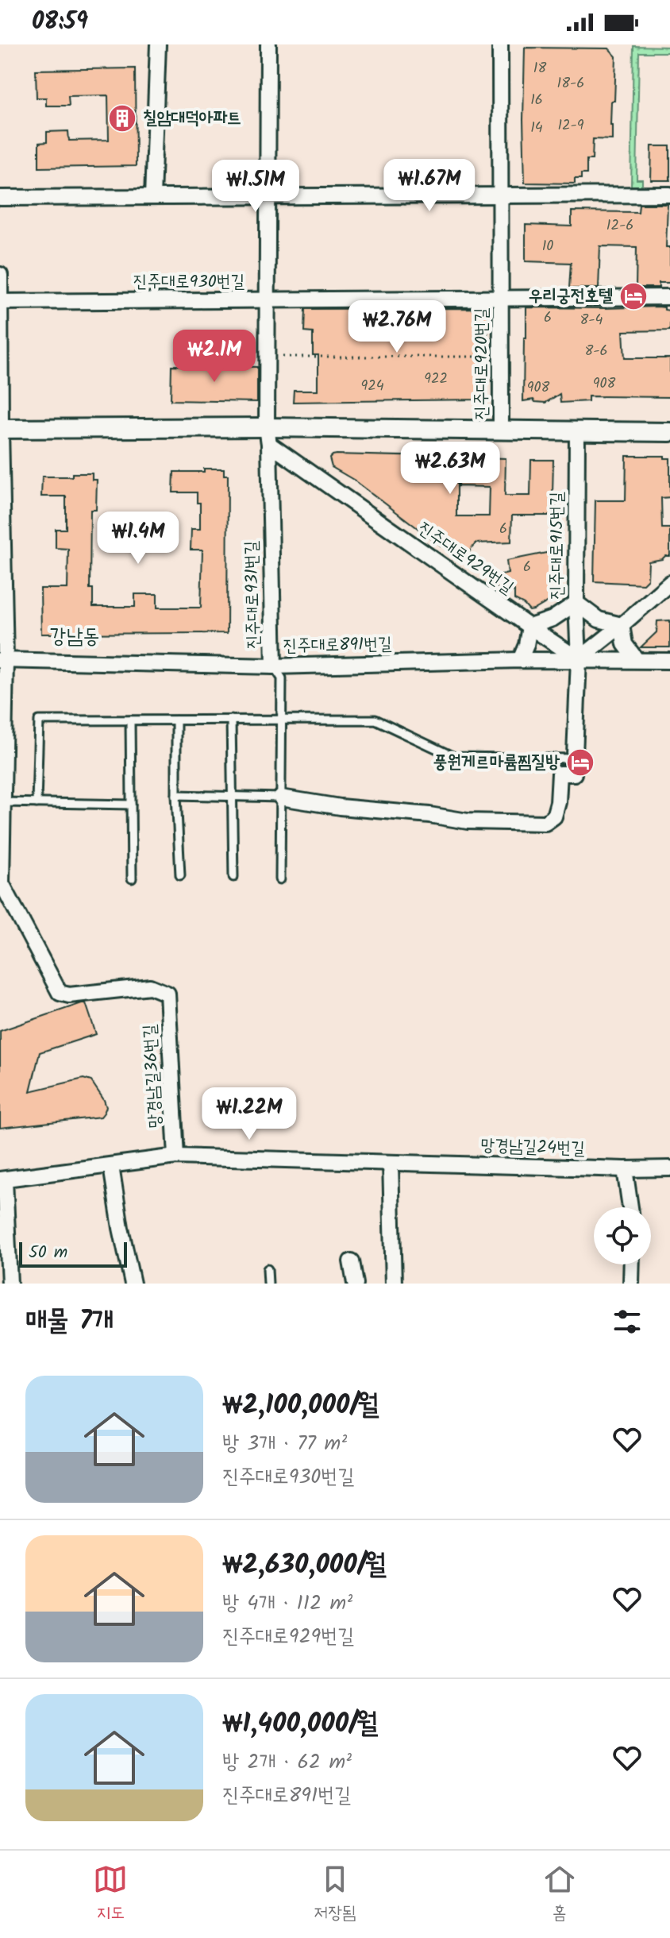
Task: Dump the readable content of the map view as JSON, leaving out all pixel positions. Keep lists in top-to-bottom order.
{
  "streets": {
    "street": [
      "진주대로930번길",
      "진주대로920번길",
      "진주대로915번길",
      "진주대로929번길",
      "진주대로931번길",
      "진주대로891번길",
      "망경남길36번길",
      "망경남길24번길"
    ]
  },
  "crossings": [
    ["진주대로930번길", "진주대로920번길"],
    ["진주대로930번길", "진주대로929번길"],
    ["진주대로930번길", "진주대로931번길"],
    ["진주대로915번길", "진주대로929번길"],
    ["진주대로915번길", "진주대로891번길"],
    ["진주대로929번길", "진주대로931번길"],
    ["진주대로929번길", "진주대로891번길"],
    ["진주대로931번길", "진주대로891번길"]
  ],
  "districts": ["강남동"],
  "places": {
    "building": ["칠암대덕아파트"],
    "hotel": ["우리궁전호텔", "풍원게르마륨찜질방"]
  },
  "house_numbers": [
    "18",
    "18-6",
    "16",
    "12-9",
    "14",
    "12-6",
    "10",
    "6",
    "8-4",
    "8-6",
    "922",
    "908",
    "924",
    "908",
    "6",
    "6"
  ],
  "scale_bar": "50 m",
  "page": {
    "status": "08:59",
    "price": [
      "₩1.67M",
      "₩1.51M",
      "₩2.76M",
      "₩2.1M",
      "₩2.63M",
      "₩1.4M",
      "₩1.22M"
    ],
    "scale": "50 m",
    "heading": "매물 7개",
    "list": [
      {
        "name": "₩2,100,000/월",
        "note": "방 3개 · 77 m² · 진주대로930번길"
      },
      {
        "name": "₩2,630,000/월",
        "note": "방 4개 · 112 m² · 진주대로929번길"
      },
      {
        "name": "₩1,400,000/월",
        "note": "방 2개 · 62 m² · 진주대로891번길"
      }
    ],
    "tabs": ["지도", "저장됨", "홈"]
  }
}
